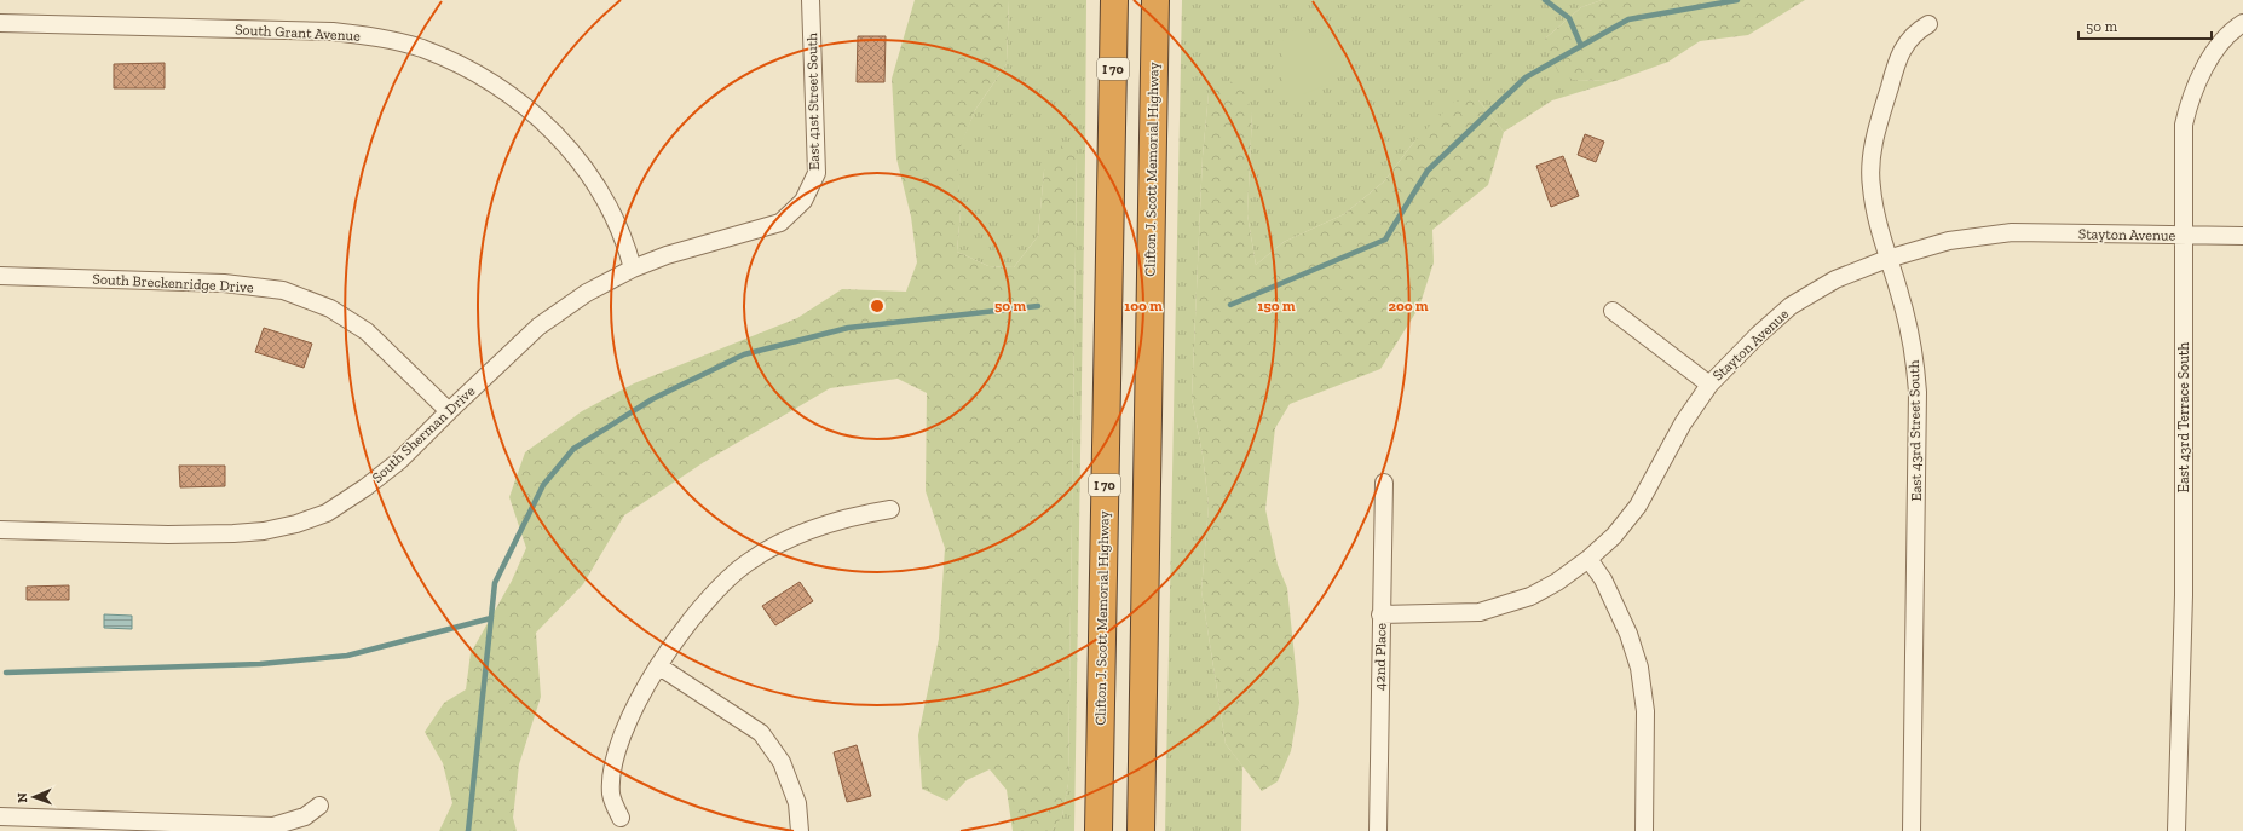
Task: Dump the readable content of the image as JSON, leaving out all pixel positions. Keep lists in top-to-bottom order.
{
  "streets": {
    "highway": ["I 70", "Clifton J. Scott Memorial Highway"],
    "street": [
      "South Grant Avenue",
      "East 41st Street South",
      "Stayton Avenue",
      "South Breckenridge Drive",
      "East 43rd Terrace South",
      "East 43rd Street South",
      "South Sherman Drive",
      "42nd Place"
    ]
  },
  "crossings": [
    ["South Grant Avenue", "South Sherman Drive"],
    ["East 41st Street South", "South Sherman Drive"],
    ["Stayton Avenue", "East 43rd Terrace South"],
    ["Stayton Avenue", "East 43rd Street South"],
    ["Stayton Avenue", "42nd Place"],
    ["South Breckenridge Drive", "South Sherman Drive"]
  ],
  "scale_bar": "50 m",
  "north": "left",
  "rings": [
    "50 m",
    "100 m",
    "150 m",
    "200 m"
  ]
}
